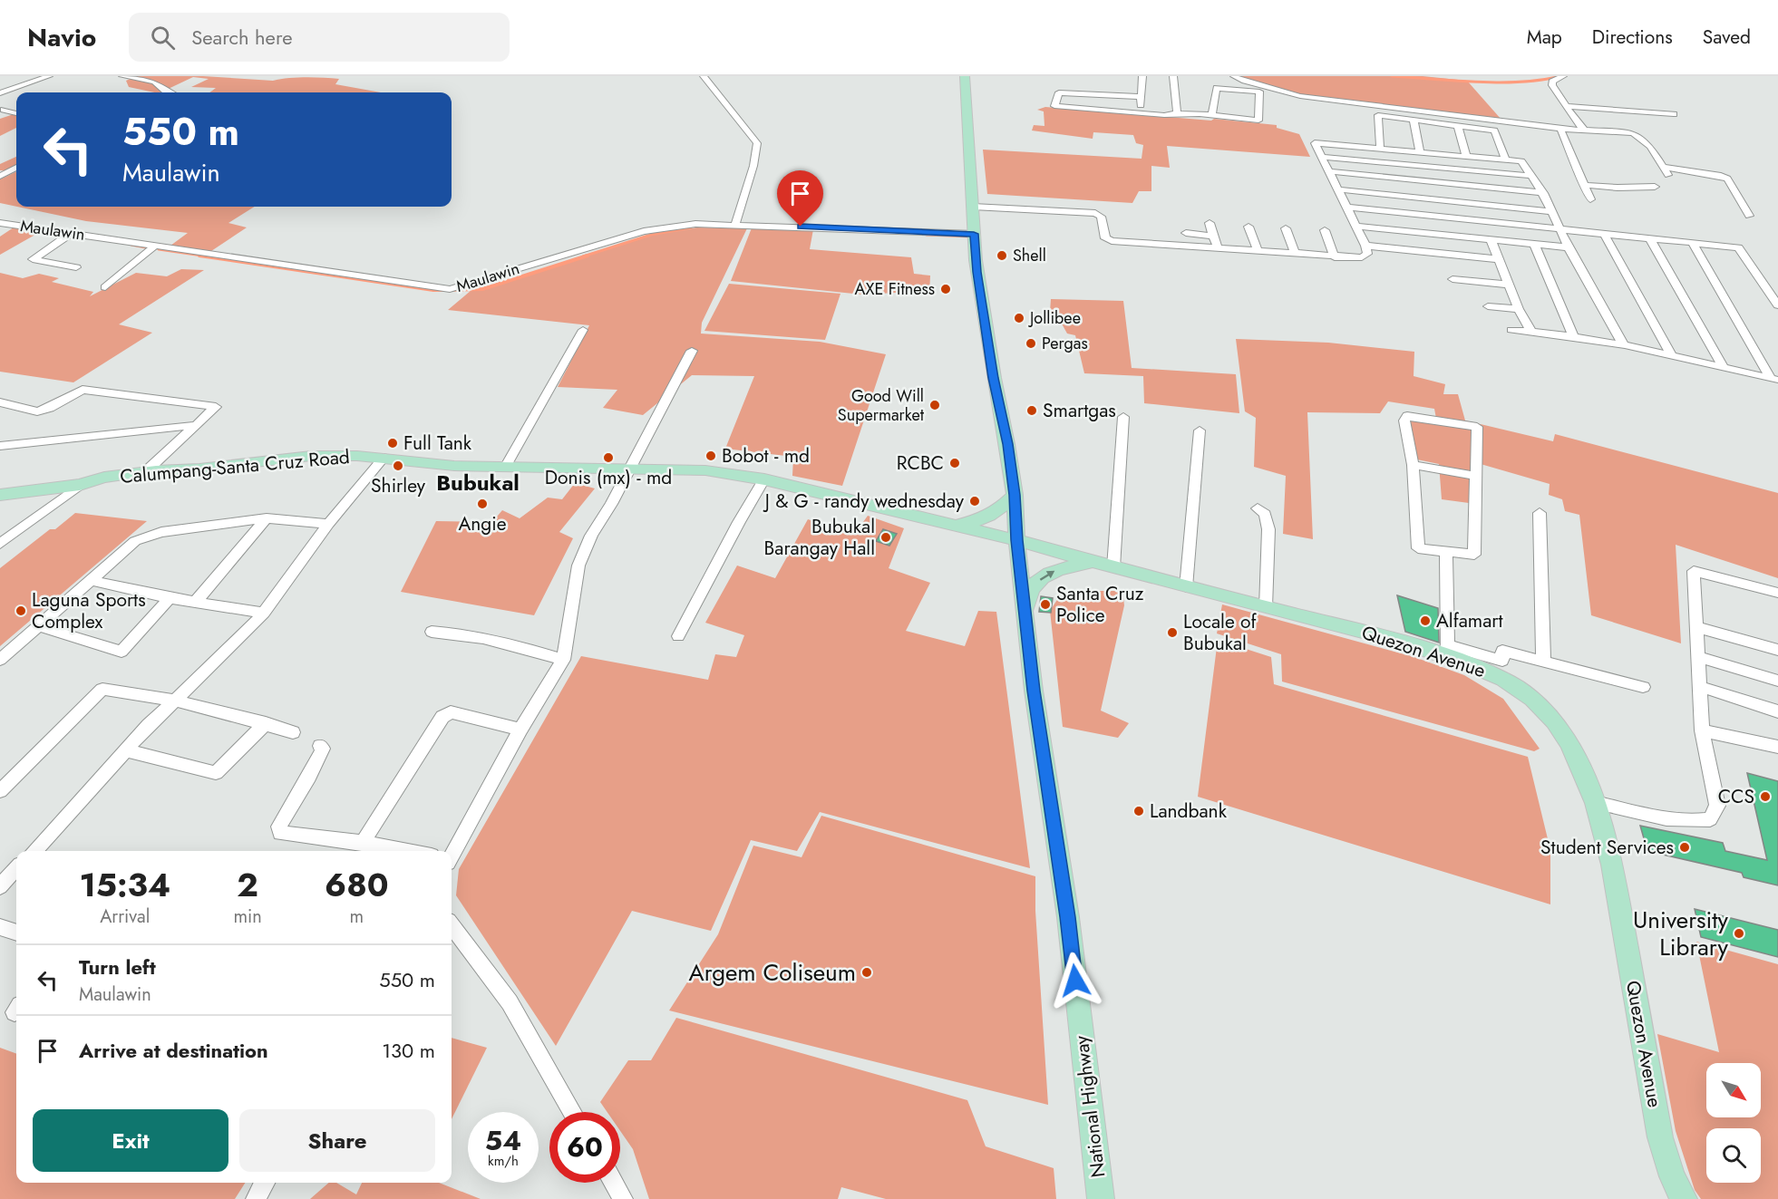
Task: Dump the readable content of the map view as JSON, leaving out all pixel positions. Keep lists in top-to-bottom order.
{
  "streets": {
    "main road": ["Calumpang-Santa Cruz Road", "Quezon Avenue", "National Highway"],
    "street": ["Maulawin"]
  },
  "crossings": [
    ["Maulawin", "National Highway"],
    ["Calumpang-Santa Cruz Road", "Quezon Avenue"],
    ["Calumpang-Santa Cruz Road", "National Highway"],
    ["Quezon Avenue", "National Highway"]
  ],
  "districts": ["Bubukal"],
  "places": [
    "Shell",
    "AXE Fitness",
    "Jollibee",
    "Pergas",
    "Good Will Supermarket",
    "Smartgas",
    "Full Tank",
    "Bobot - md",
    "Donis (mx) - md",
    "RCBC",
    "Shirley",
    "J & G - randy wednesday",
    "Angie",
    "Bubukal Barangay Hall",
    "Santa Cruz Police",
    "Laguna Sports Complex",
    "Alfamart",
    "Locale of Bubukal",
    "CCS",
    "Landbank",
    "Student Services",
    "University Library",
    "Argem Coliseum"
  ],
  "north": "bottom right",
  "page": {
    "header": "Navio",
    "search": "Search here",
    "nav": ["Map", "Directions", "Saved"],
    "turn": ["550 m", "Maulawin"],
    "eta": [
      "15:34",
      "Arrival",
      "2",
      "min",
      "680",
      "m"
    ],
    "list": [
      {
        "name": "Turn left",
        "note": "Maulawin",
        "value": "550 m"
      },
      {
        "name": "Arrive at destination",
        "value": "130 m"
      }
    ],
    "buttons": ["Exit", "Share"],
    "speed": "54 km/h",
    "limit": "60"
  }
}
